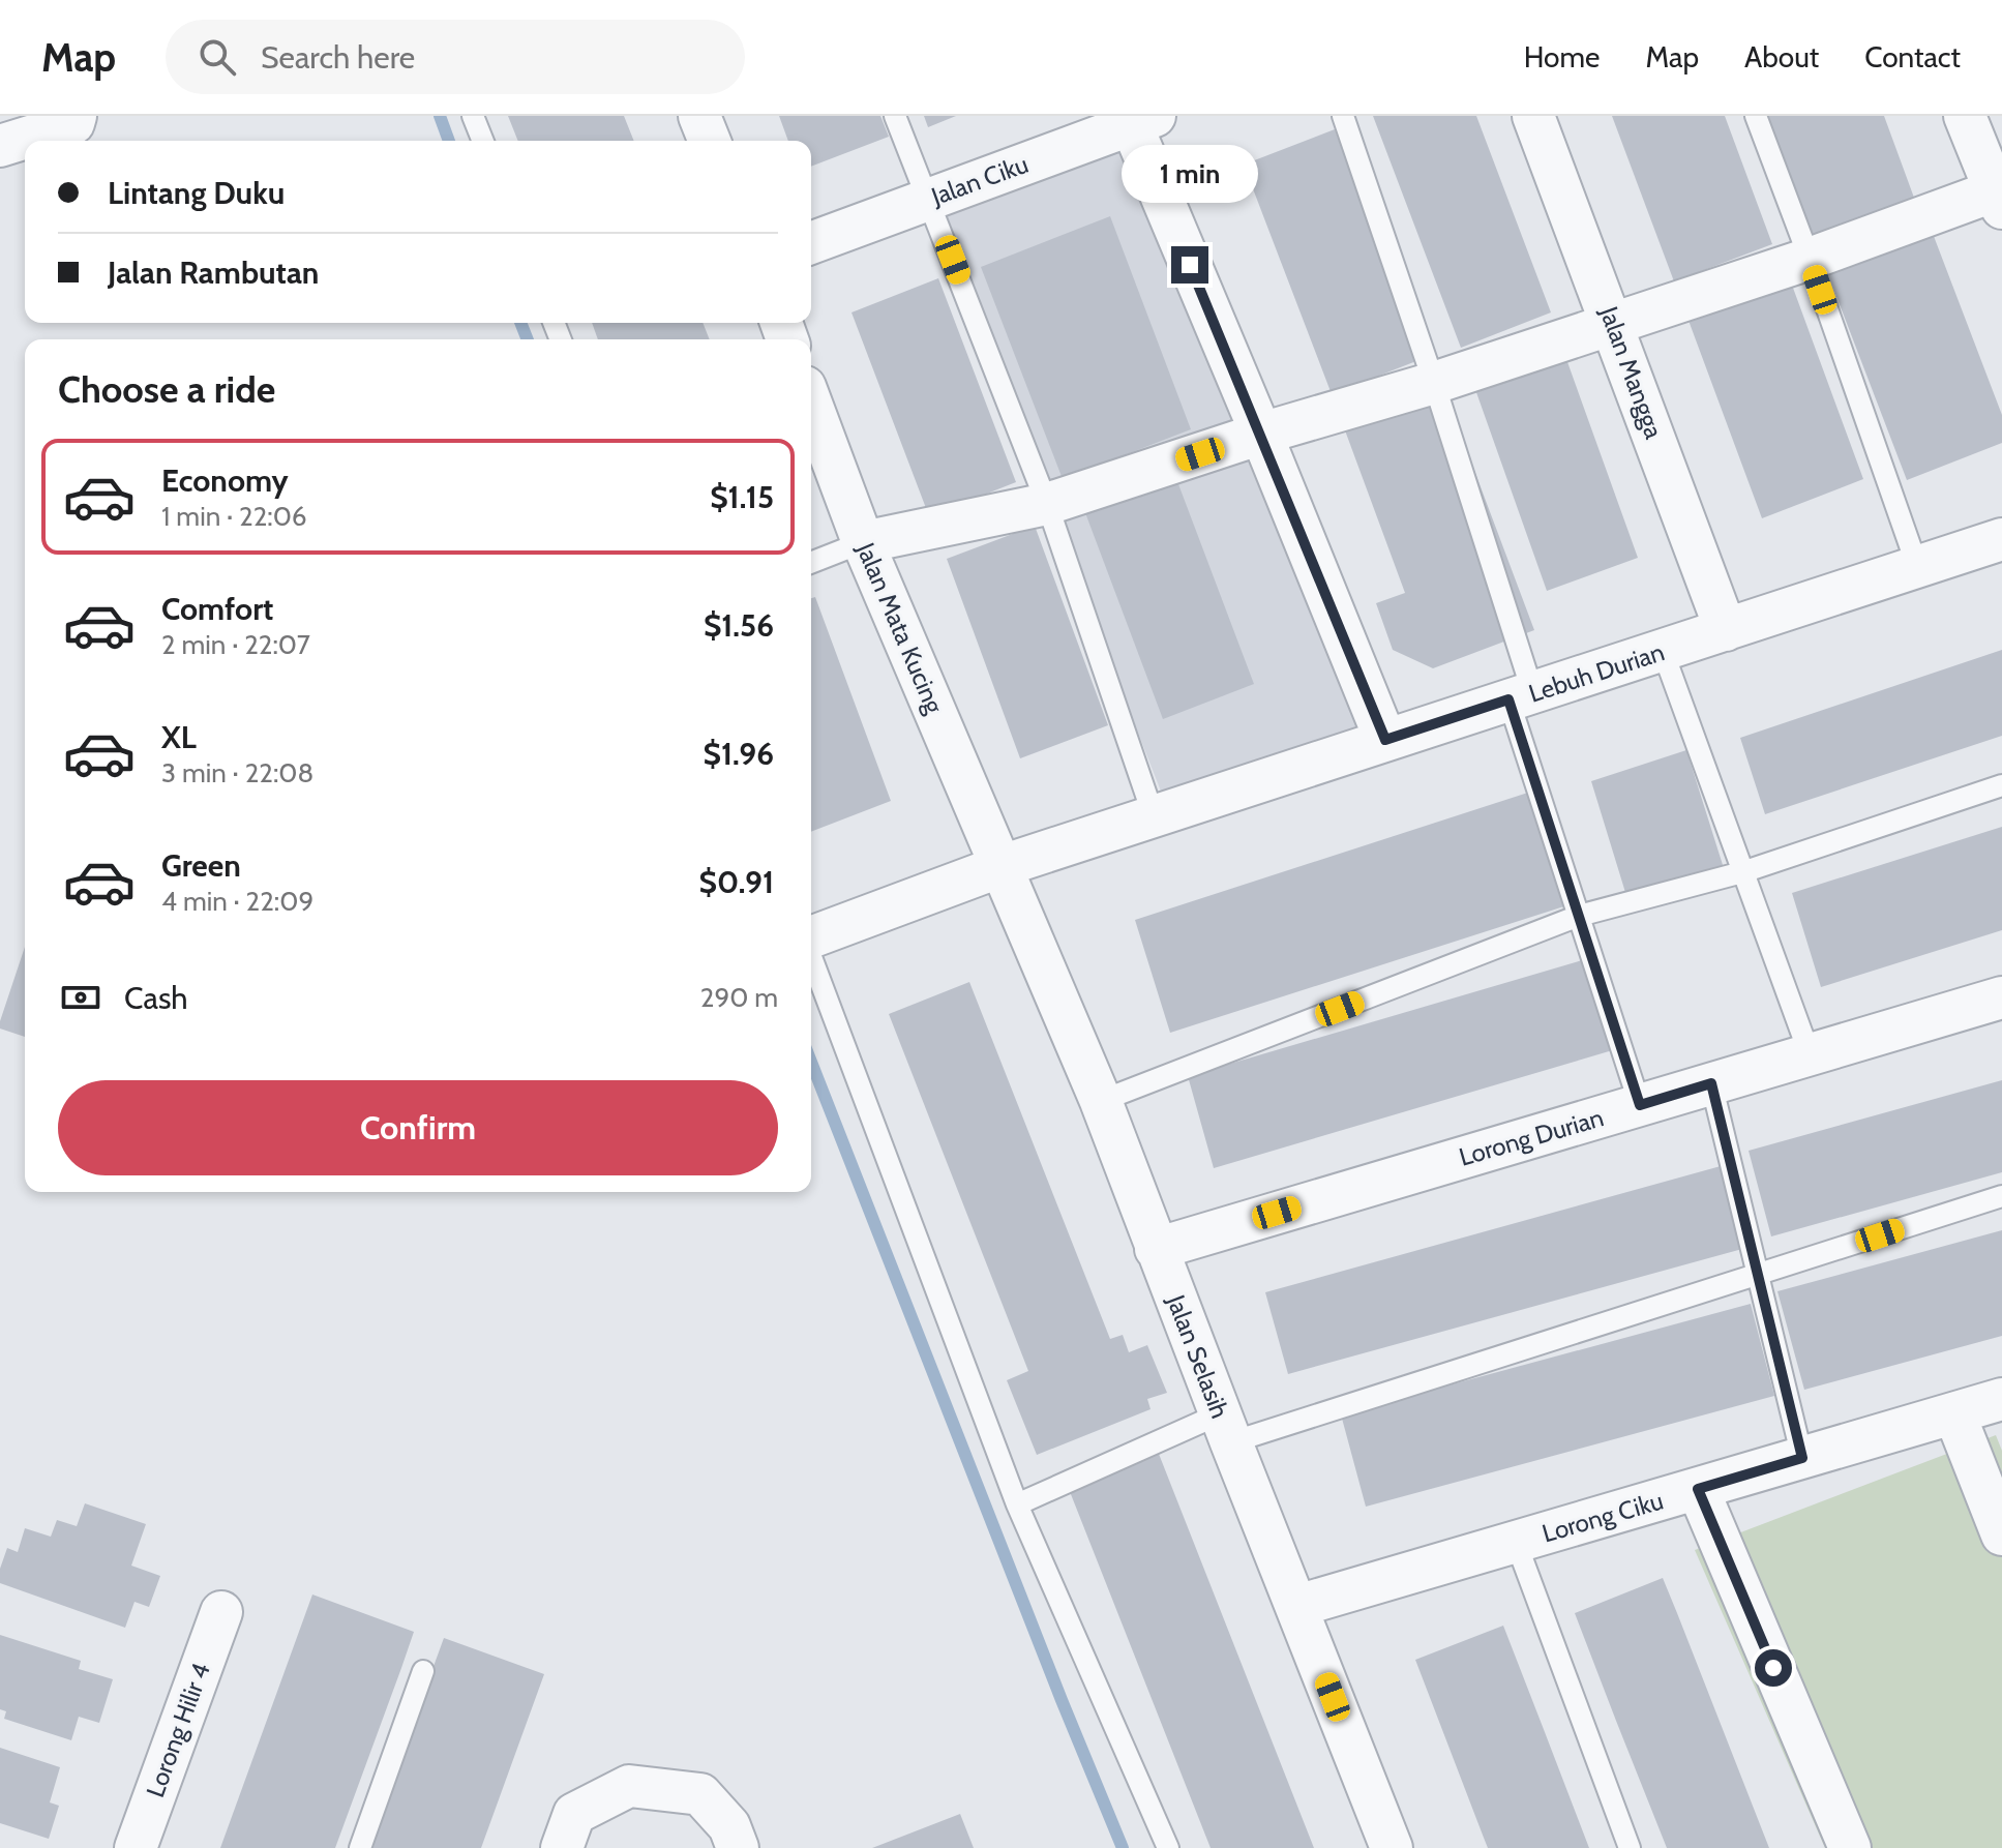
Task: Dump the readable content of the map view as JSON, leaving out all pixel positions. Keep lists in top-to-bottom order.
{
  "streets": {
    "street": [
      "Jalan Ciku",
      "Jalan Mangga",
      "Jalan Mata Kucing",
      "Lebuh Durian",
      "Lorong Durian",
      "Jalan Selasih",
      "Lorong Ciku",
      "Lorong Hilir 4"
    ]
  },
  "crossings": [
    ["Jalan Mangga", "Lebuh Durian"],
    ["Jalan Mata Kucing", "Lebuh Durian"],
    ["Jalan Mata Kucing", "Jalan Selasih"],
    ["Lebuh Durian", "Jalan Selasih"],
    ["Lorong Durian", "Jalan Selasih"],
    ["Jalan Selasih", "Lorong Ciku"]
  ],
  "page": {
    "header": "Map",
    "search": "Search here",
    "nav": [
      "Home",
      "Map",
      "About",
      "Contact"
    ],
    "banner": ["Lintang Duku", "Jalan Rambutan"],
    "bubble": "1 min",
    "heading": "Choose a ride",
    "list": [
      {
        "name": "Economy",
        "note": "1 min · 22:06",
        "value": "$1.15"
      },
      {
        "name": "Comfort",
        "note": "2 min · 22:07",
        "value": "$1.56"
      },
      {
        "name": "XL",
        "note": "3 min · 22:08",
        "value": "$1.96"
      },
      {
        "name": "Green",
        "note": "4 min · 22:09",
        "value": "$0.91"
      }
    ],
    "pay": ["Cash", "290 m"],
    "buttons": "Confirm"
  }
}
